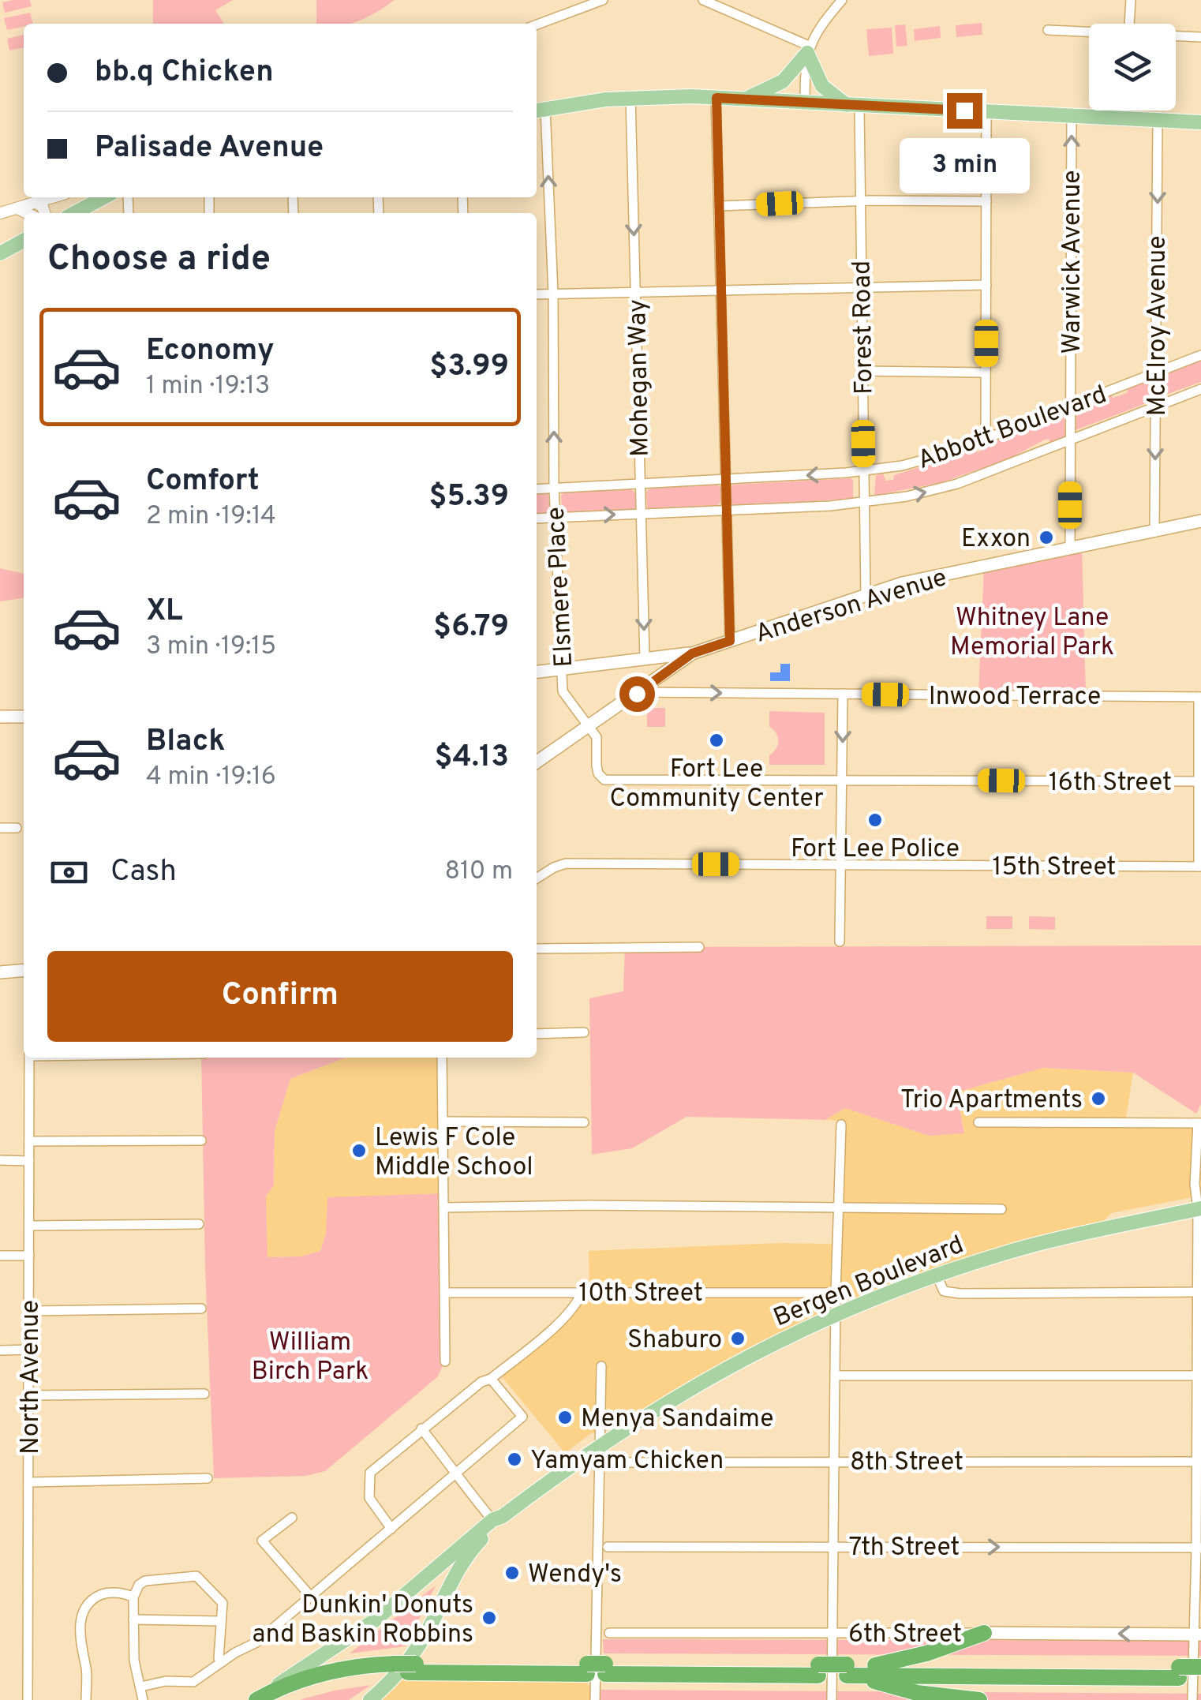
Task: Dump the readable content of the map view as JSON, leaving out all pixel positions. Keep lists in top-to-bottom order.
{
  "streets": {
    "main road": ["Anderson Avenue", "Bergen Boulevard", "6th Street"],
    "street": [
      "Warwick Avenue",
      "McElroy Avenue",
      "Forest Road",
      "Mohegan Way",
      "Abbott Boulevard",
      "Elsmere Place",
      "Inwood Terrace",
      "16th Street",
      "15th Street",
      "10th Street",
      "North Avenue",
      "8th Street",
      "7th Street"
    ]
  },
  "crossings": [
    ["Warwick Avenue", "Abbott Boulevard"],
    ["Warwick Avenue", "Anderson Avenue"],
    ["McElroy Avenue", "Abbott Boulevard"],
    ["McElroy Avenue", "Anderson Avenue"],
    ["Forest Road", "Abbott Boulevard"],
    ["Forest Road", "Anderson Avenue"],
    ["Mohegan Way", "Abbott Boulevard"],
    ["Abbott Boulevard", "Elsmere Place"],
    ["Elsmere Place", "Anderson Avenue"],
    ["Elsmere Place", "16th Street"],
    ["Anderson Avenue", "Inwood Terrace"],
    ["Anderson Avenue", "16th Street"]
  ],
  "one_way": [
    "Warwick Avenue",
    "McElroy Avenue",
    "Mohegan Way",
    "Elsmere Place",
    "Inwood Terrace",
    "7th Street",
    "6th Street"
  ],
  "parks": ["Whitney Lane Memorial Park", "William Birch Park"],
  "places": [
    "Exxon",
    "Fort Lee Community Center",
    "Fort Lee Police",
    "Trio Apartments",
    "Lewis F Cole Middle School",
    "Shaburo",
    "Menya Sandaime",
    "Yamyam Chicken",
    "Wendy's",
    "Dunkin' Donuts and Baskin Robbins"
  ],
  "page": {
    "banner": ["bb.q Chicken", "Palisade Avenue"],
    "bubble": "3 min",
    "heading": "Choose a ride",
    "list": [
      {
        "name": "Economy",
        "note": "1 min · 19:13",
        "value": "$3.99"
      },
      {
        "name": "Comfort",
        "note": "2 min · 19:14",
        "value": "$5.39"
      },
      {
        "name": "XL",
        "note": "3 min · 19:15",
        "value": "$6.79"
      },
      {
        "name": "Black",
        "note": "4 min · 19:16",
        "value": "$4.13"
      }
    ],
    "pay": ["Cash", "810 m"],
    "buttons": "Confirm"
  }
}
